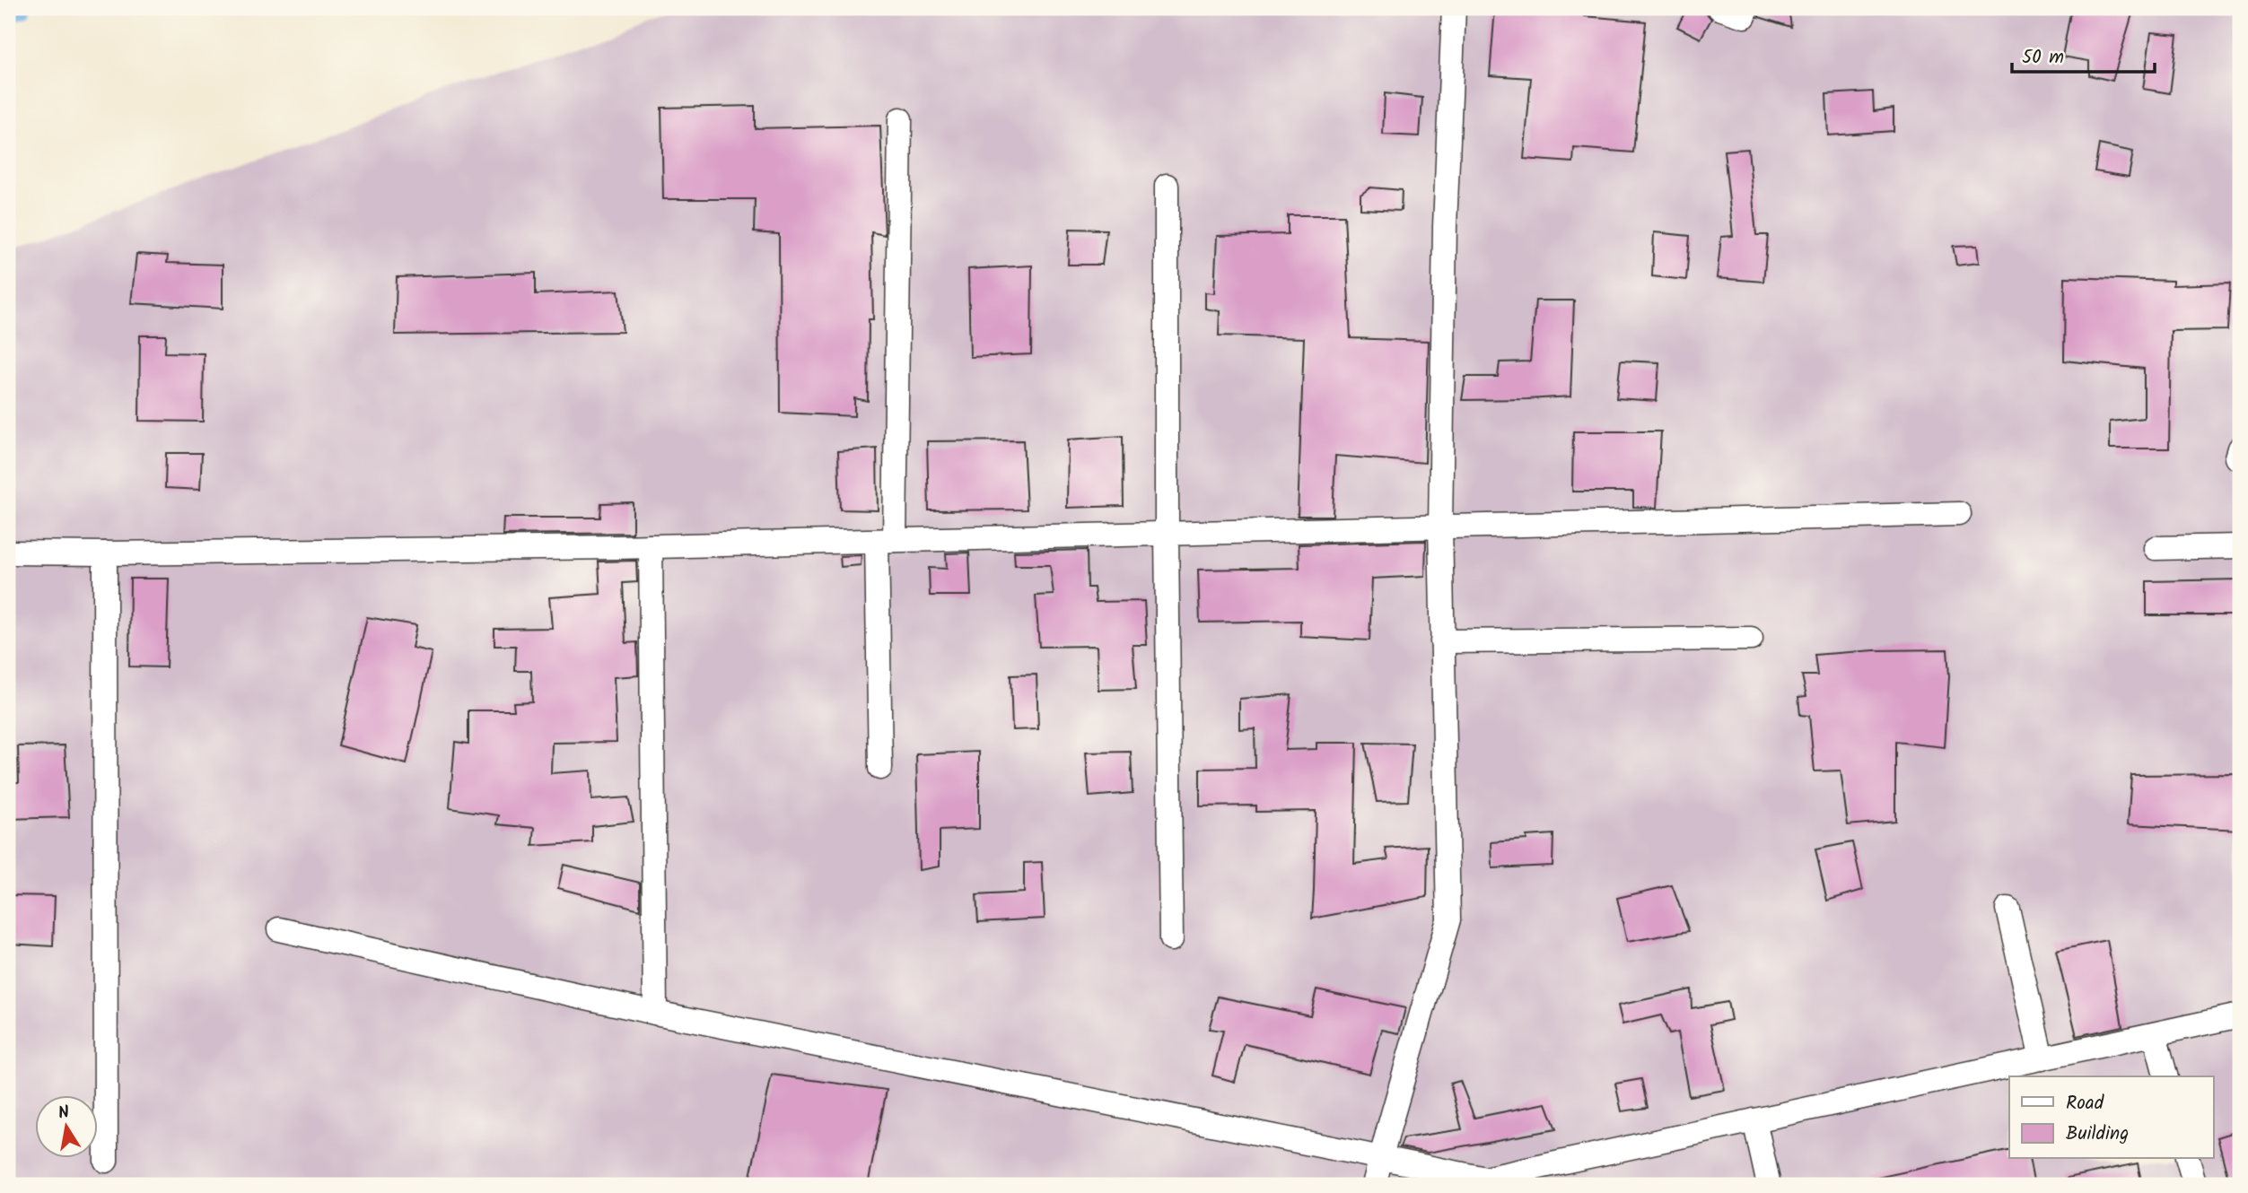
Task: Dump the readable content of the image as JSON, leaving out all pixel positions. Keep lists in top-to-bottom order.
{
  "legend": ["Road", "Building"],
  "scale_bar": "50 m",
  "north": "top"
}
